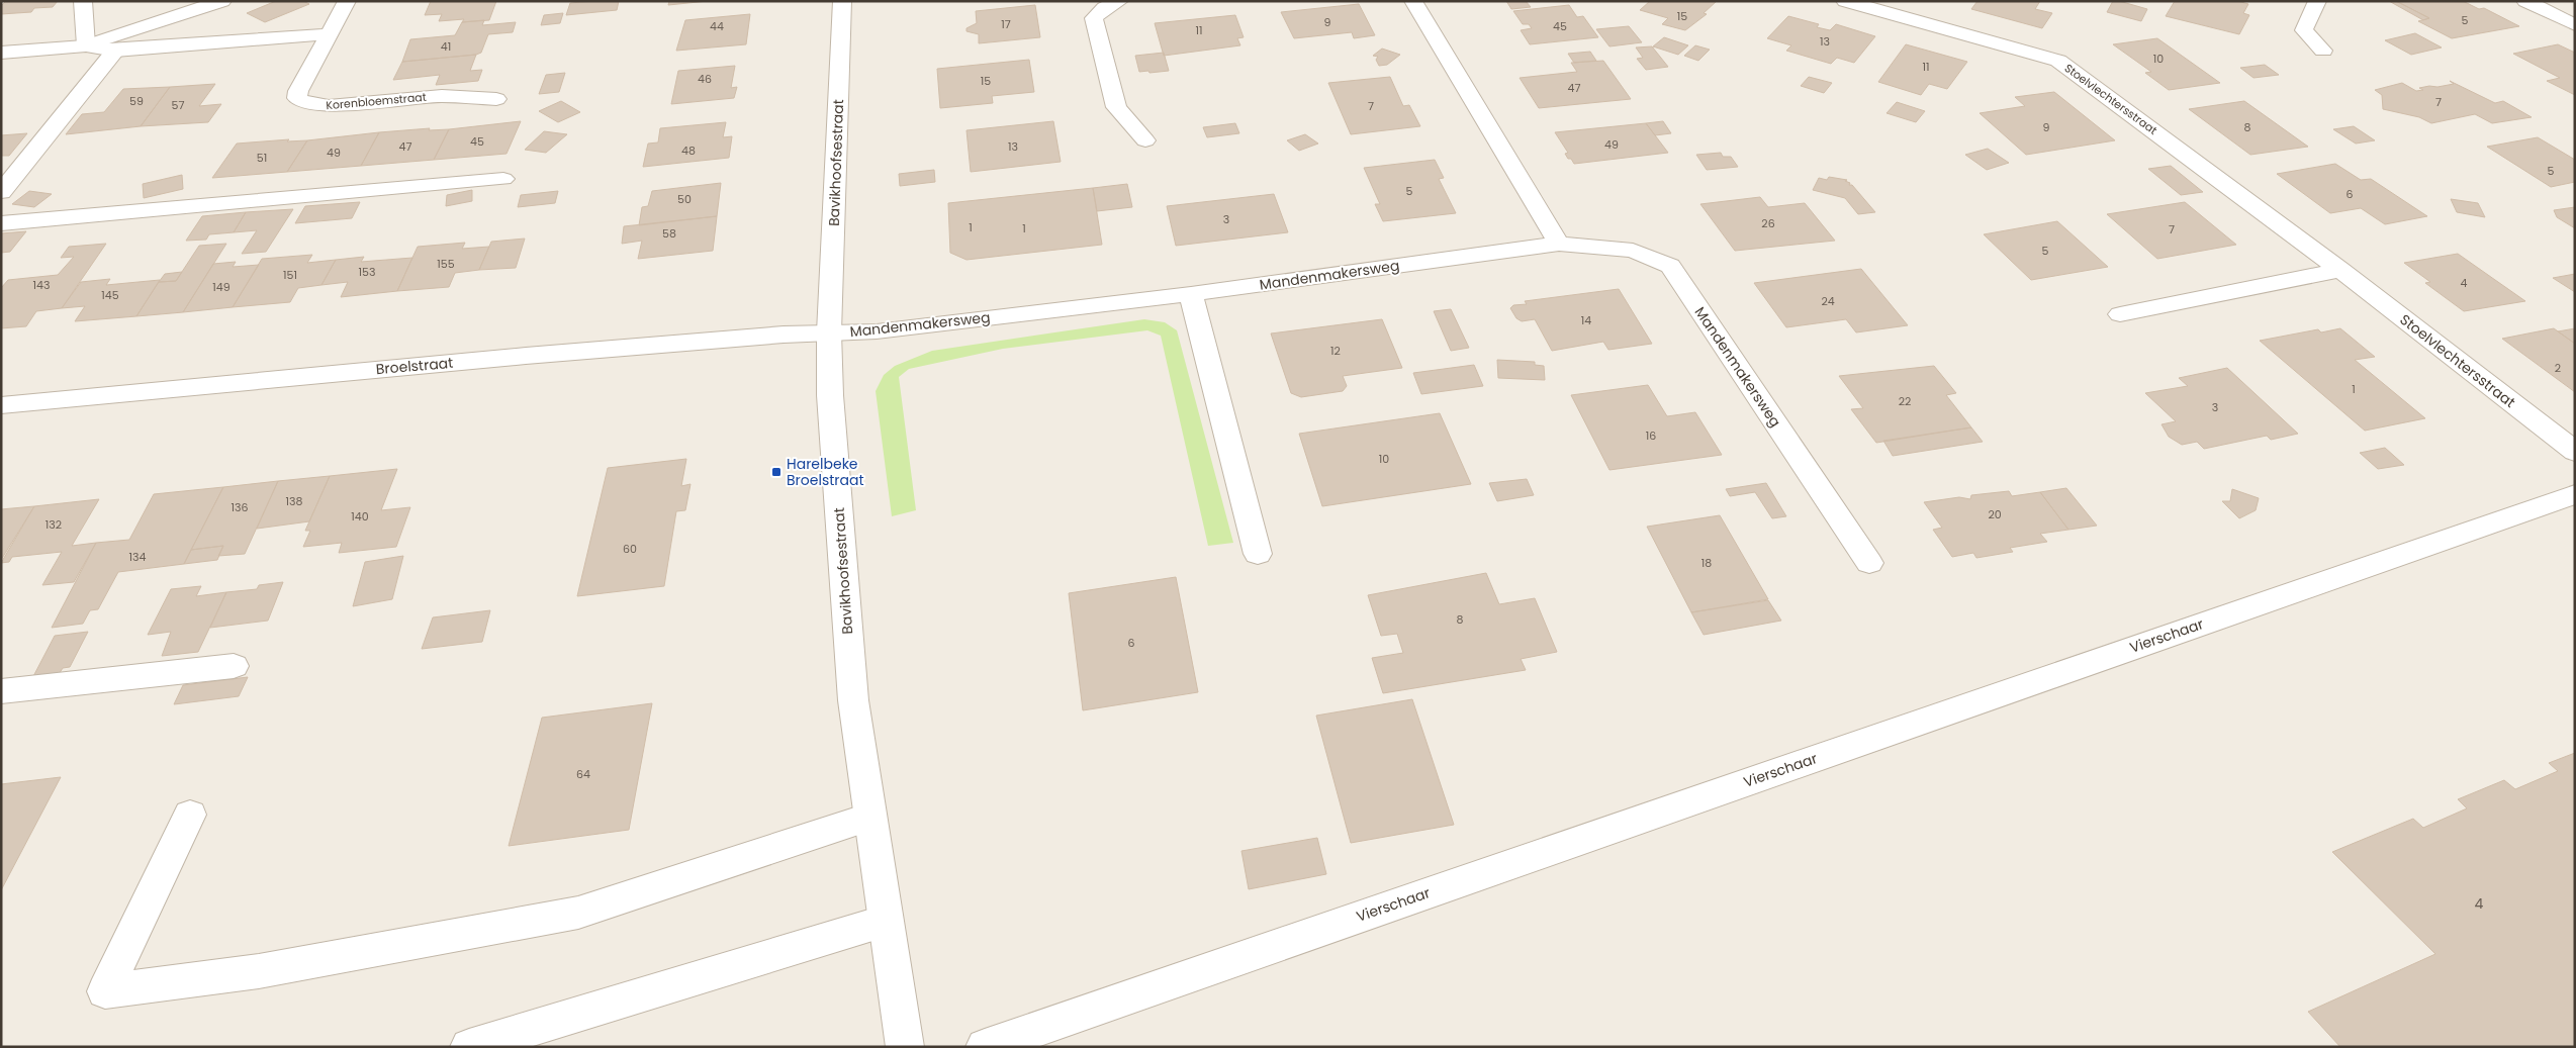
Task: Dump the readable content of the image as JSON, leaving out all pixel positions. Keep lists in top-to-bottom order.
{
  "streets": {
    "street": [
      "Stoelvlechtersstraat",
      "Korenbloemstraat",
      "Bavikhoofsestraat",
      "Mandenmakersweg",
      "Broelstraat",
      "Vierschaar"
    ]
  },
  "crossings": [
    ["Bavikhoofsestraat", "Mandenmakersweg"],
    ["Bavikhoofsestraat", "Broelstraat"],
    ["Mandenmakersweg", "Broelstraat"]
  ],
  "places": {
    "transit": ["Harelbeke Broelstraat"]
  },
  "house_numbers": [
    "15",
    "5",
    "9",
    "17",
    "44",
    "45",
    "11",
    "13",
    "41",
    "10",
    "11",
    "46",
    "15",
    "47",
    "59",
    "7",
    "57",
    "7",
    "9",
    "8",
    "45",
    "49",
    "47",
    "13",
    "48",
    "49",
    "51",
    "5",
    "5",
    "6",
    "50",
    "3",
    "26",
    "1",
    "1",
    "7",
    "58",
    "5",
    "155",
    "153",
    "151",
    "4",
    "143",
    "149",
    "145",
    "24",
    "14",
    "12",
    "2",
    "1",
    "22",
    "3",
    "16",
    "10",
    "138",
    "136",
    "20",
    "140",
    "132",
    "60",
    "134",
    "18",
    "8",
    "6",
    "64",
    "4"
  ]
}
